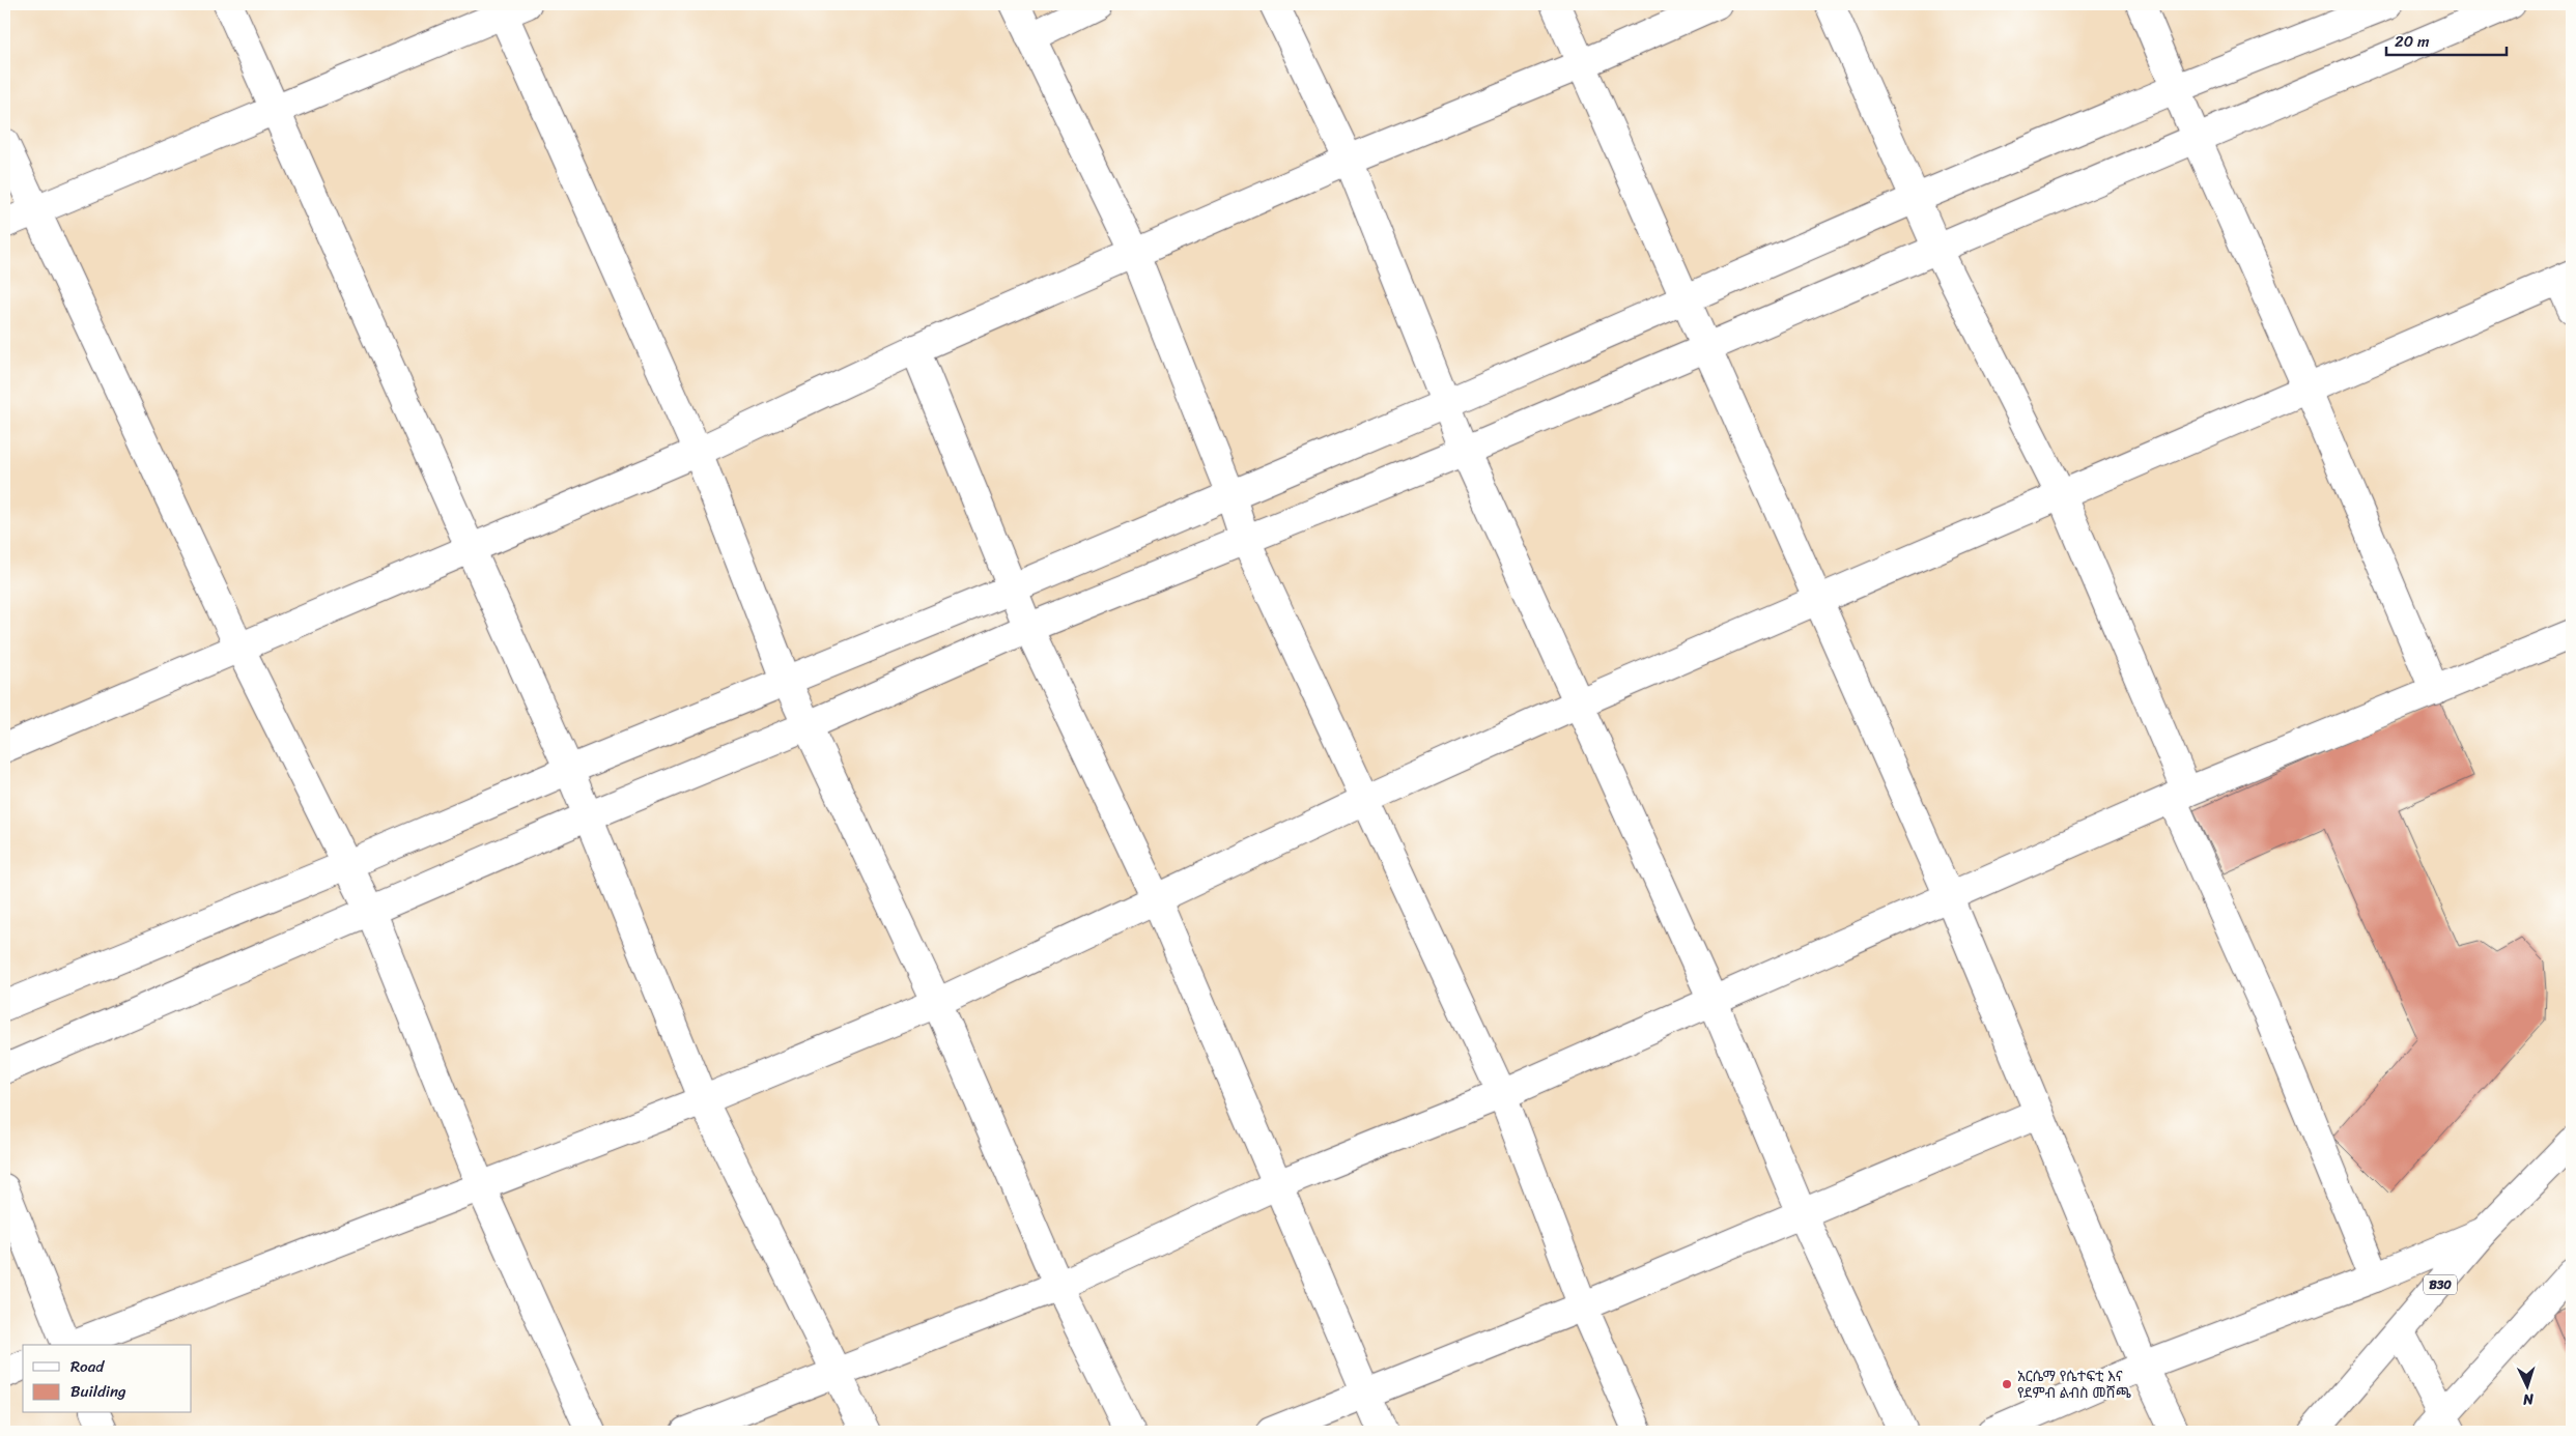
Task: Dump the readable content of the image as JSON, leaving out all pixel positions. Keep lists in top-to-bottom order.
{
  "streets": {
    "main road": ["B30"]
  },
  "places": ["አርሴማ የሴተፍቲ እና የደምብ ልብስ መሸጫ"],
  "legend": ["Road", "Building"],
  "scale_bar": "20 m",
  "north": "bottom"
}
